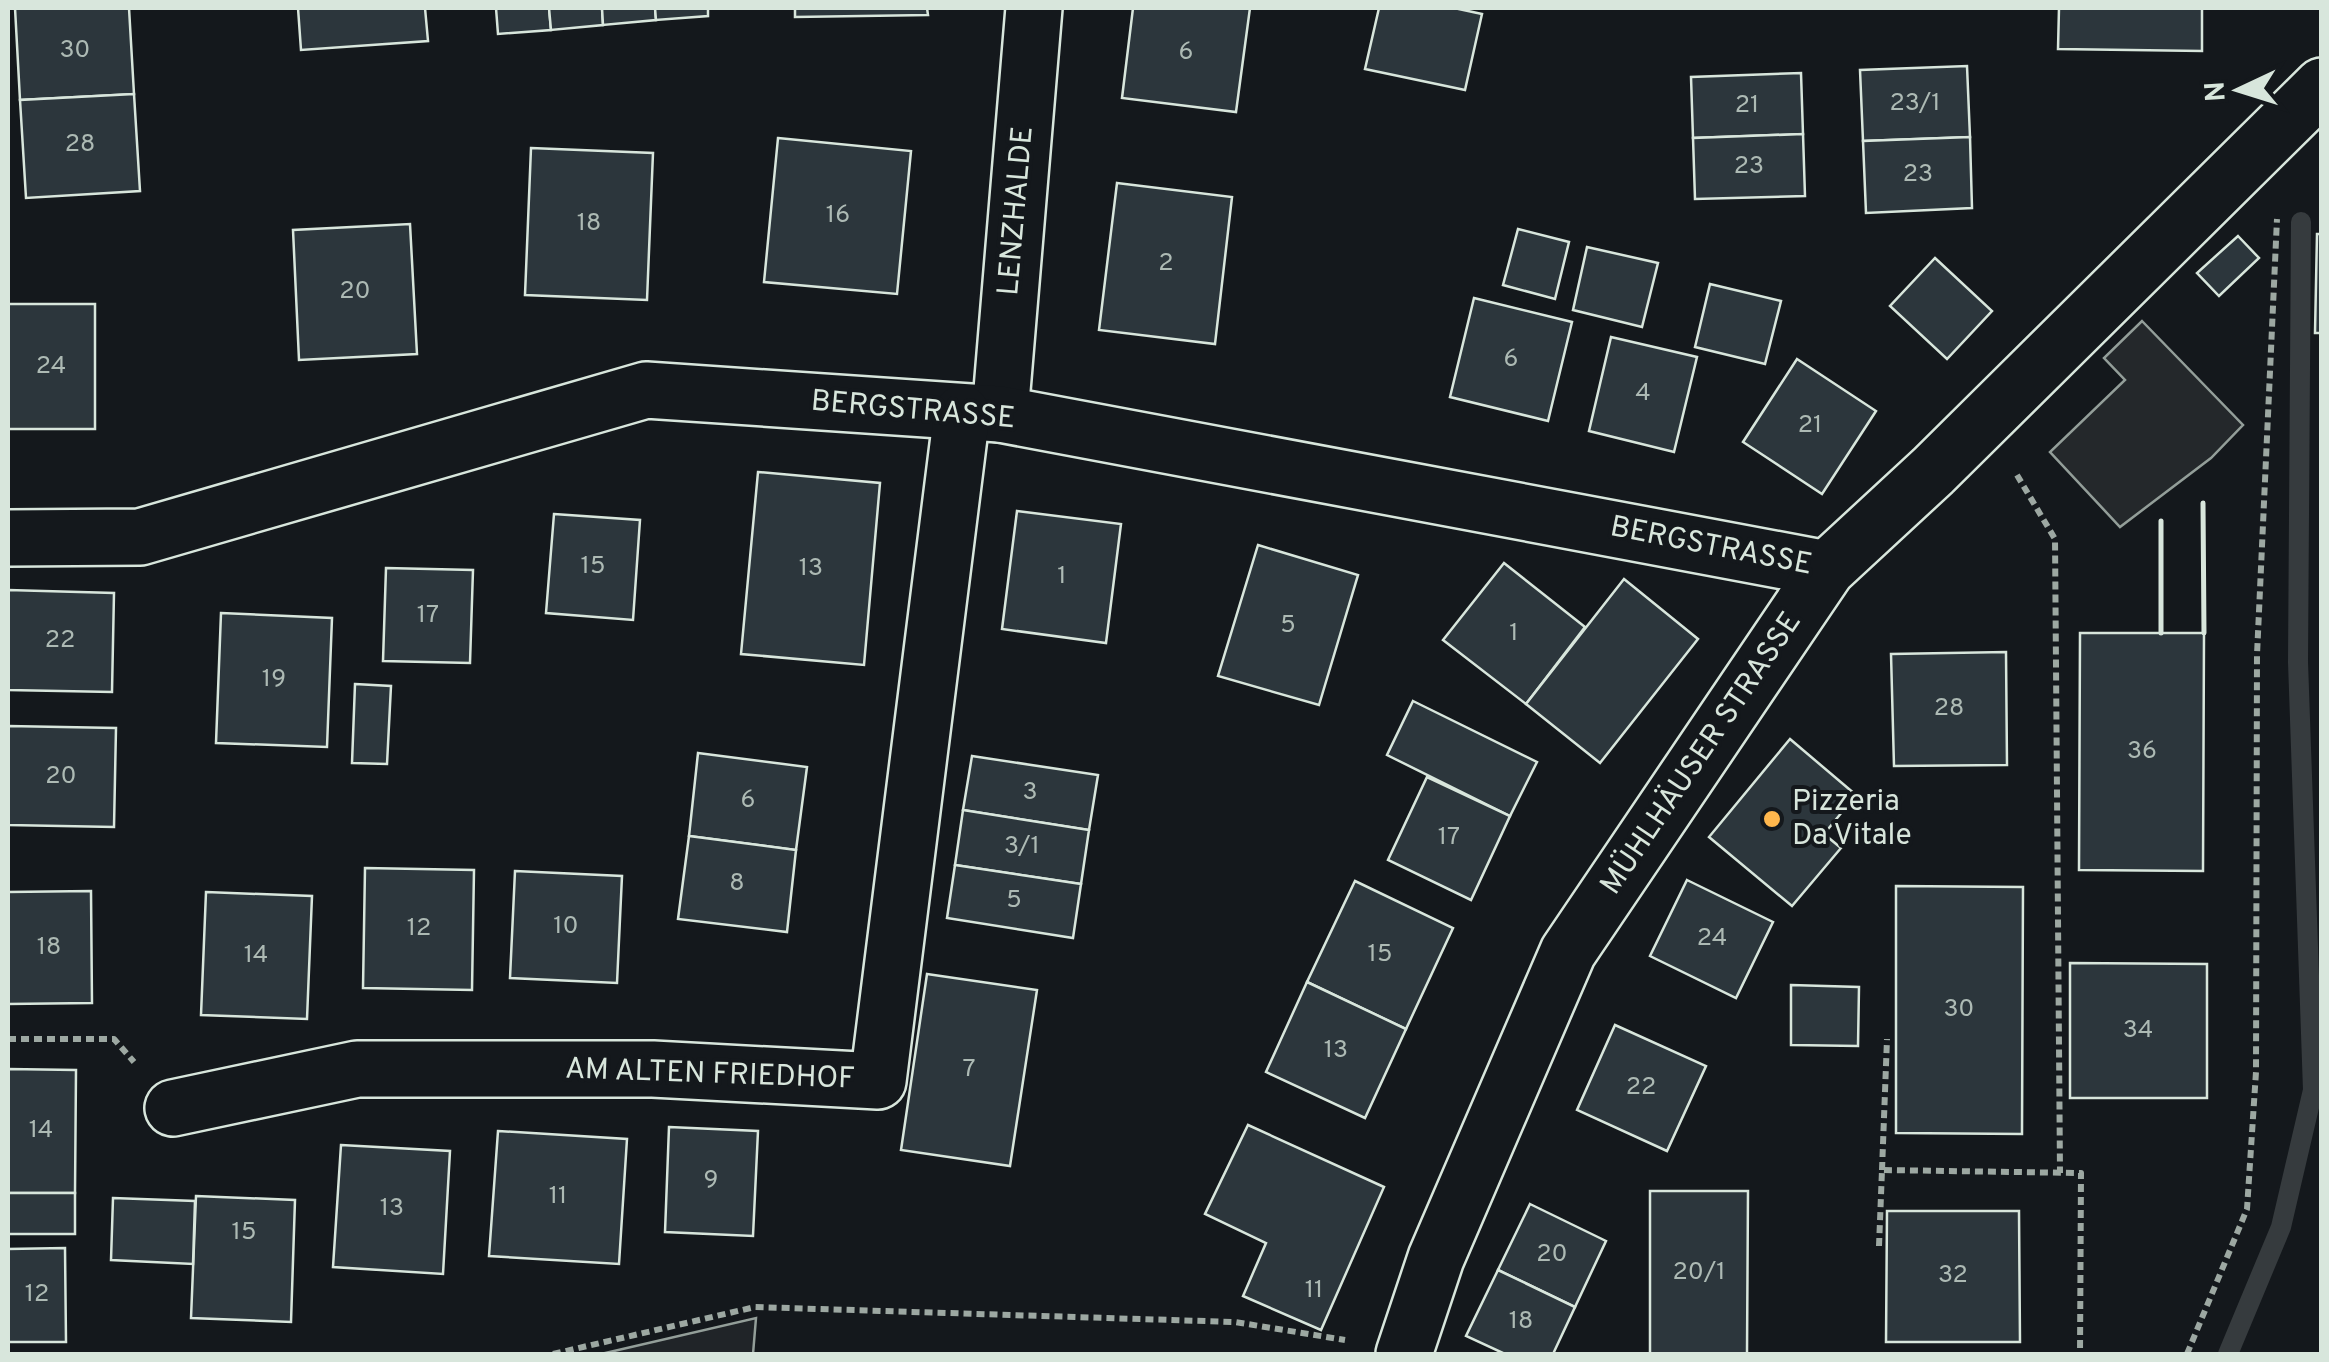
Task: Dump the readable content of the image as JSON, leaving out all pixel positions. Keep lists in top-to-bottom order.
{
  "streets": {
    "street": [
      "LENZHALDE",
      "BERGSTRASSE",
      "MÜHLHÄUSER STRASSE",
      "AM ALTEN FRIEDHOF"
    ]
  },
  "crossings": [
    ["LENZHALDE", "BERGSTRASSE"],
    ["LENZHALDE", "AM ALTEN FRIEDHOF"],
    ["BERGSTRASSE", "MÜHLHÄUSER STRASSE"],
    ["BERGSTRASSE", "AM ALTEN FRIEDHOF"]
  ],
  "places": ["Pizzeria Da Vitale"],
  "house_numbers": [
    "30",
    "6",
    "23/1",
    "21",
    "28",
    "23",
    "23",
    "16",
    "18",
    "2",
    "20",
    "6",
    "24",
    "4",
    "21",
    "15",
    "13",
    "1",
    "17",
    "5",
    "1",
    "22",
    "19",
    "28",
    "36",
    "20",
    "3",
    "6",
    "17",
    "3/1",
    "8",
    "5",
    "10",
    "12",
    "24",
    "18",
    "15",
    "14",
    "30",
    "34",
    "13",
    "7",
    "22",
    "14",
    "9",
    "11",
    "13",
    "15",
    "20",
    "20/1",
    "32",
    "11",
    "12",
    "18"
  ],
  "north": "left"
}
